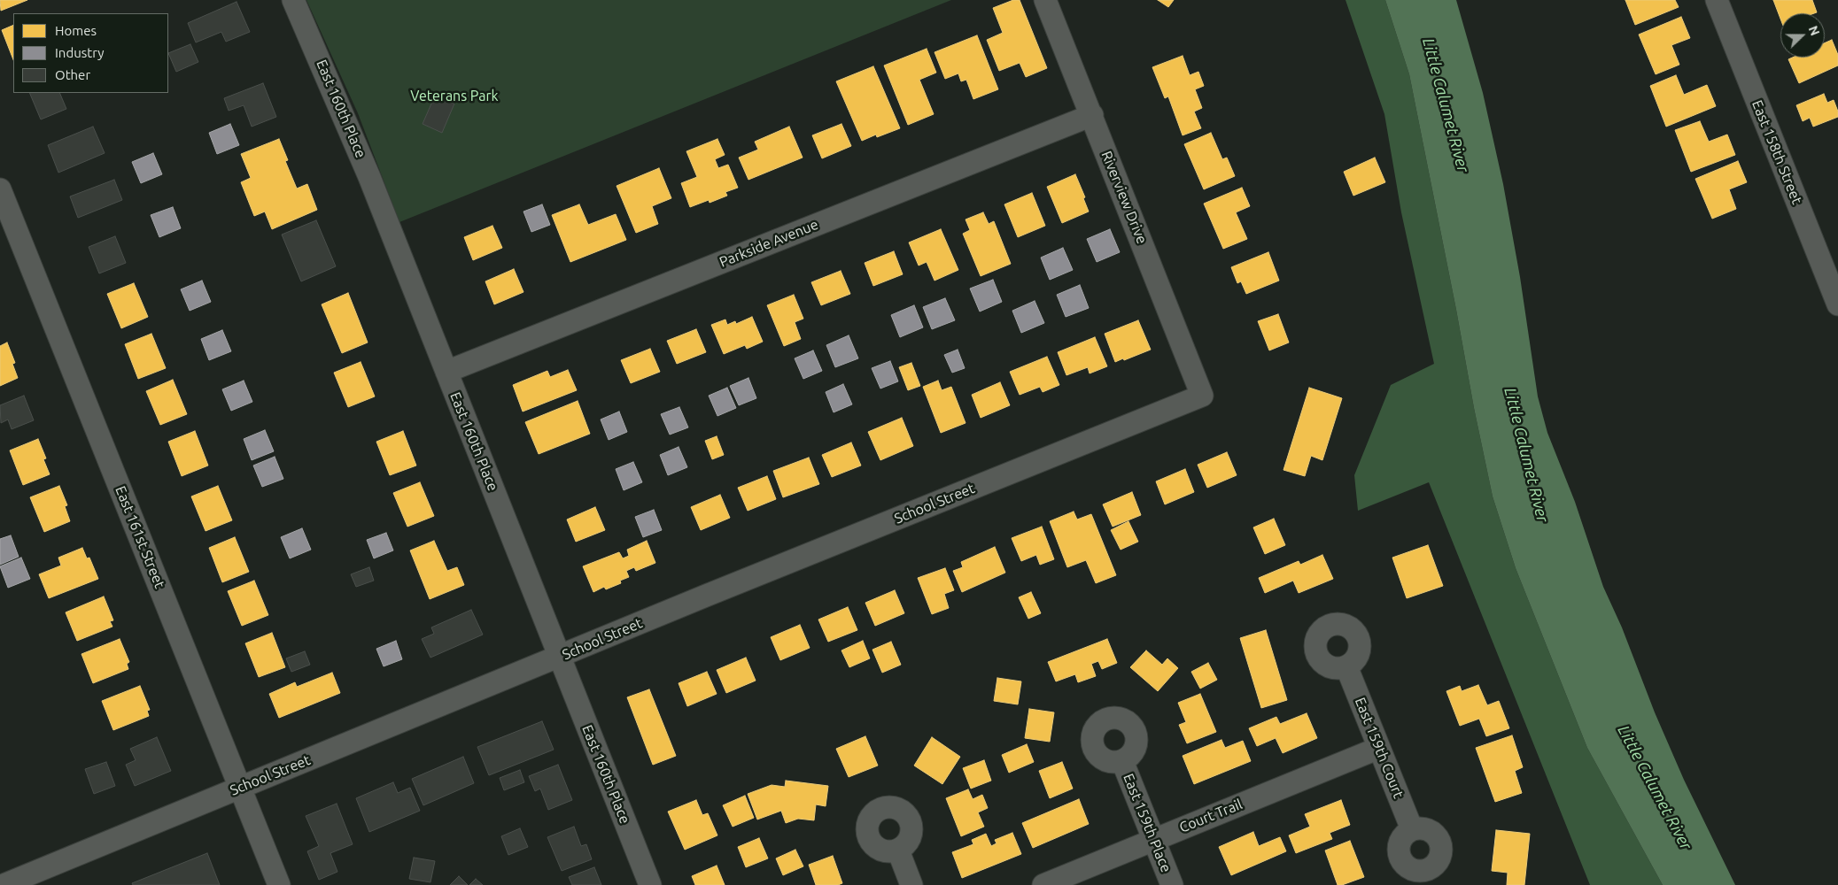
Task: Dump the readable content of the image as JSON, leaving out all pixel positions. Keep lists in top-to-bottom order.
{
  "streets": {
    "street": [
      "East 160th Place",
      "East 158th Street",
      "Riverview Drive",
      "Parkside Avenue",
      "School Street",
      "East 161st Street",
      "East 159th Court",
      "Court Trail",
      "East 159th Place"
    ]
  },
  "crossings": [
    ["East 160th Place", "Parkside Avenue"],
    ["East 160th Place", "School Street"],
    ["Riverview Drive", "Parkside Avenue"],
    ["Riverview Drive", "School Street"],
    ["School Street", "East 161st Street"],
    ["East 159th Court", "Court Trail"],
    ["Court Trail", "East 159th Place"]
  ],
  "water": ["Little Calumet River"],
  "parks": ["Veterans Park"],
  "legend": ["Homes", "Industry", "Other"],
  "north": "right"
}
